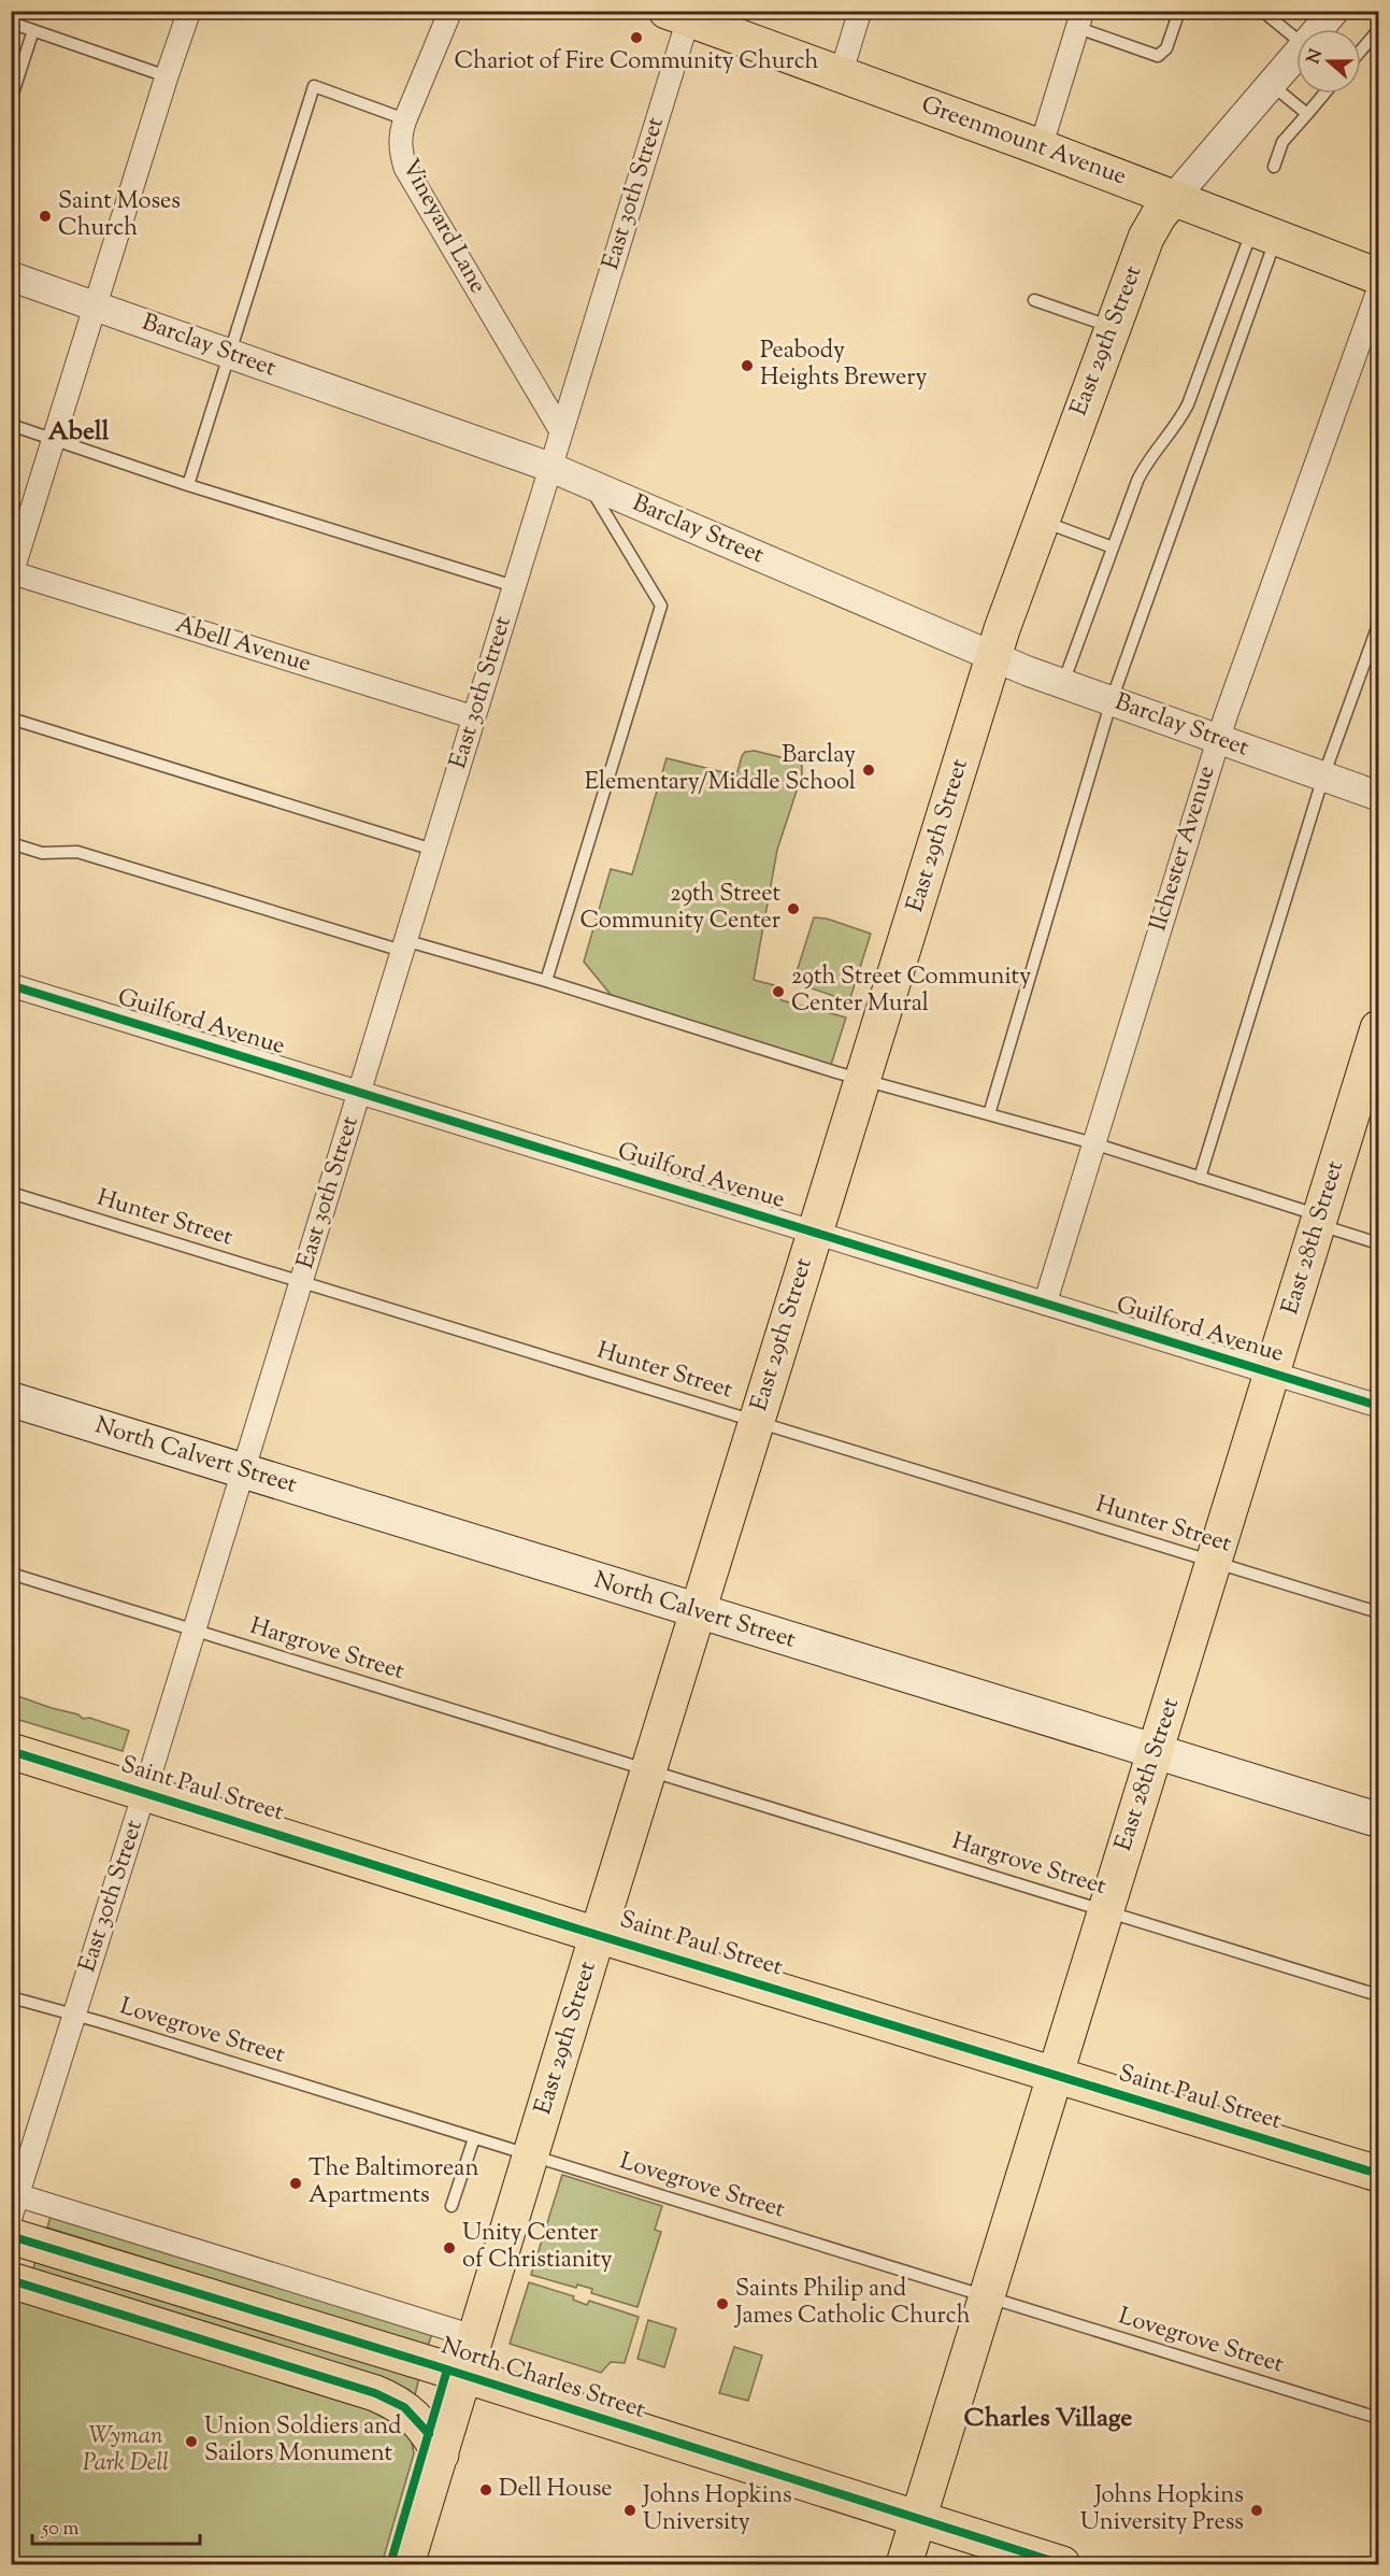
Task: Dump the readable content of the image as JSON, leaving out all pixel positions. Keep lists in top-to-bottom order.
{
  "streets": {
    "main road": [
      "Greenmount Avenue",
      "East 29th Street",
      "East 28th Street",
      "North Calvert Street",
      "Saint Paul Street",
      "North Charles Street"
    ],
    "street": [
      "East 30th Street",
      "Vineyard Lane",
      "Barclay Street",
      "Abell Avenue",
      "Ilchester Avenue",
      "Guilford Avenue"
    ],
    "lane": ["Hunter Street", "Hargrove Street", "Lovegrove Street"]
  },
  "crossings": [
    ["Greenmount Avenue", "East 30th Street"],
    ["Greenmount Avenue", "East 29th Street"],
    ["East 30th Street", "Vineyard Lane"],
    ["East 30th Street", "Barclay Street"],
    ["East 30th Street", "Abell Avenue"],
    ["East 30th Street", "Guilford Avenue"],
    ["East 30th Street", "Hunter Street"],
    ["East 30th Street", "North Calvert Street"],
    ["East 30th Street", "Hargrove Street"],
    ["East 30th Street", "Saint Paul Street"],
    ["East 30th Street", "Lovegrove Street"],
    ["East 30th Street", "North Charles Street"],
    ["East 29th Street", "Barclay Street"],
    ["East 29th Street", "Guilford Avenue"],
    ["East 29th Street", "Hunter Street"],
    ["East 29th Street", "North Calvert Street"],
    ["East 29th Street", "Hargrove Street"],
    ["East 29th Street", "Saint Paul Street"],
    ["East 29th Street", "Lovegrove Street"],
    ["East 29th Street", "North Charles Street"],
    ["Barclay Street", "Ilchester Avenue"],
    ["Ilchester Avenue", "Guilford Avenue"],
    ["Guilford Avenue", "East 28th Street"],
    ["Hunter Street", "East 28th Street"],
    ["East 28th Street", "North Calvert Street"],
    ["East 28th Street", "Hargrove Street"],
    ["East 28th Street", "Saint Paul Street"],
    ["East 28th Street", "Lovegrove Street"],
    ["East 28th Street", "North Charles Street"]
  ],
  "districts": ["Abell", "Charles Village"],
  "parks": ["Wyman Park Dell"],
  "places": [
    "Chariot of Fire Community Church",
    "Saint Moses Church",
    "Peabody Heights Brewery",
    "Barclay Elementary/Middle School",
    "29th Street Community Center",
    "29th Street Community Center Mural",
    "The Baltimorean Apartments",
    "Unity Center of Christianity",
    "Saints Philip and James Catholic Church",
    "Union Soldiers and Sailors Monument",
    "Dell House",
    "Johns Hopkins University",
    "Johns Hopkins University Press"
  ],
  "scale_bar": "50 m",
  "north": "left"
}
